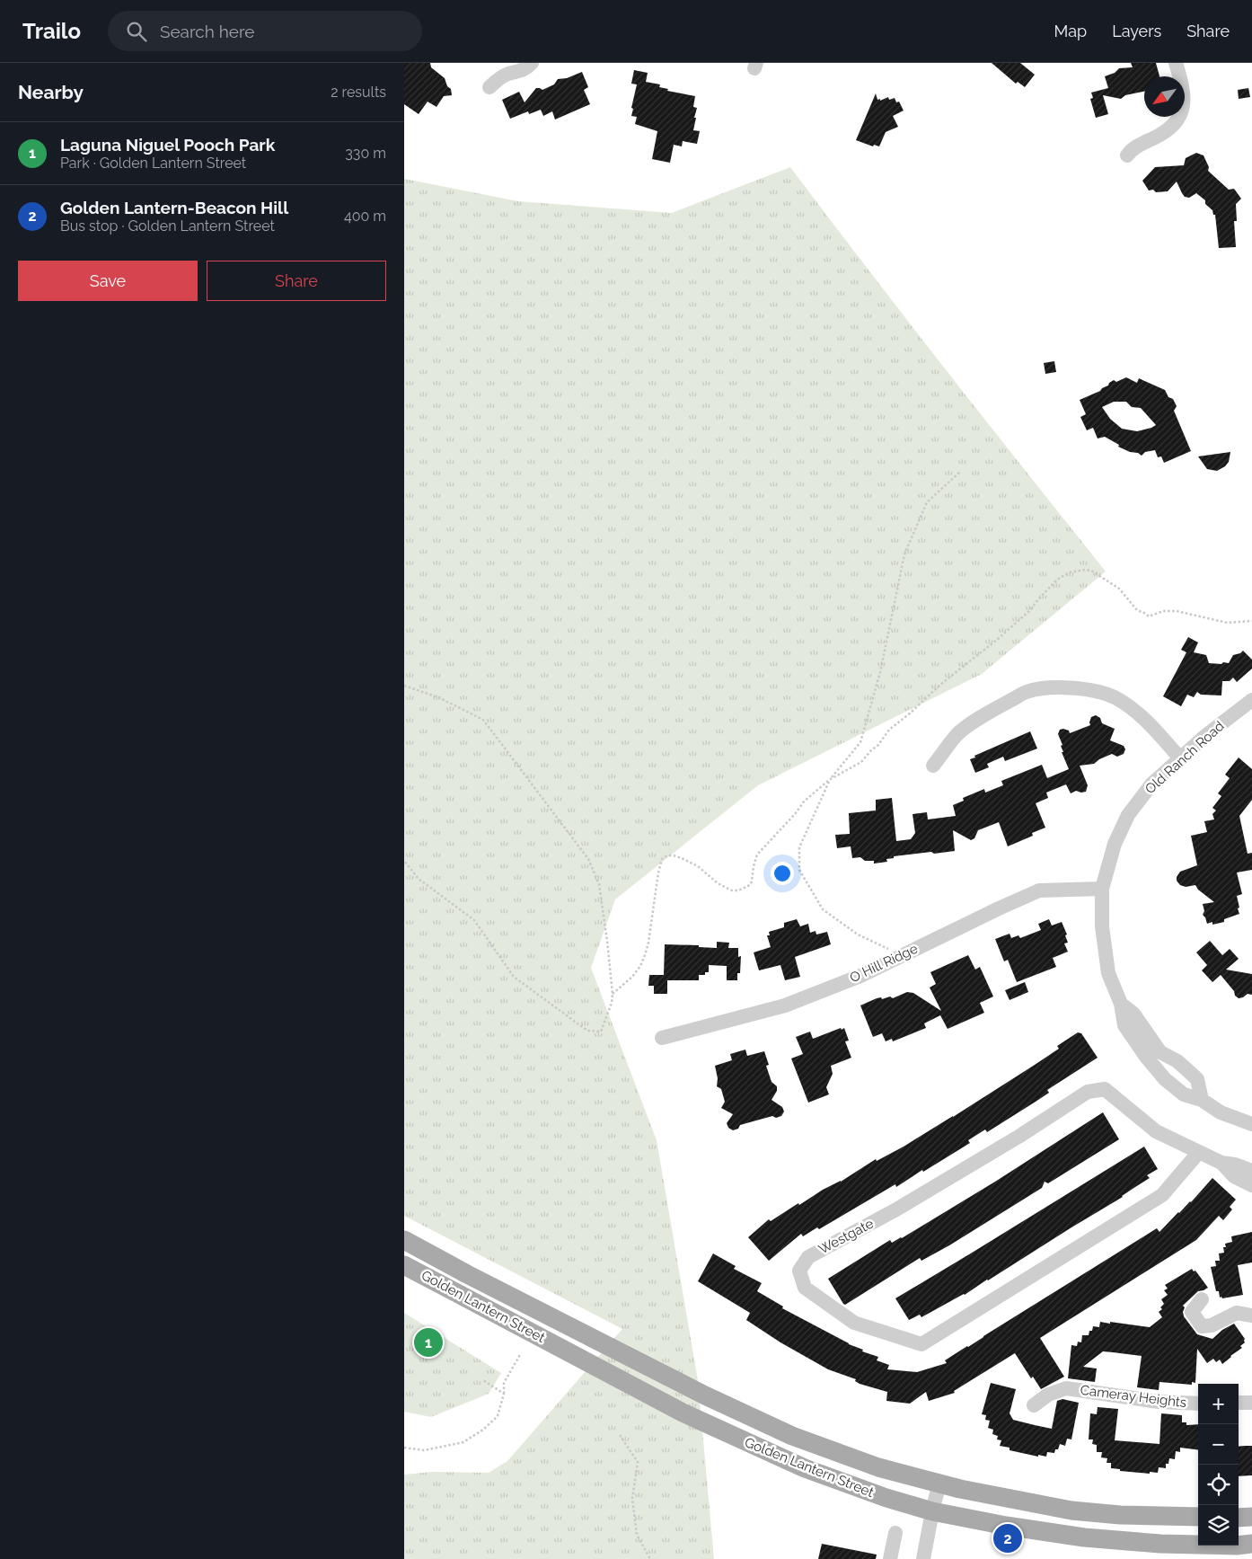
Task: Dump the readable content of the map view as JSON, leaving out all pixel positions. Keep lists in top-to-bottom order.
{
  "streets": {
    "main road": ["Golden Lantern Street"],
    "street": [
      "Old Ranch Road",
      "O Hill Ridge",
      "Westgate",
      "Cameray Heights"
    ]
  },
  "crossings": [
    ["Old Ranch Road", "O Hill Ridge"]
  ],
  "north": "bottom left",
  "page": {
    "header": "Trailo",
    "search": "Search here",
    "nav": ["Map", "Layers", "Share"],
    "heading": ["Nearby", "2 results"],
    "list": [
      {
        "mark": "1",
        "name": "Laguna Niguel Pooch Park",
        "note": "Park · Golden Lantern Street",
        "value": "330 m"
      },
      {
        "mark": "2",
        "name": "Golden Lantern-Beacon Hill",
        "note": "Bus stop · Golden Lantern Street",
        "value": "400 m"
      }
    ],
    "buttons": ["Save", "Share"],
    "pins": ["1", "2"],
    "map_buttons": ["+", "−"]
  }
}
